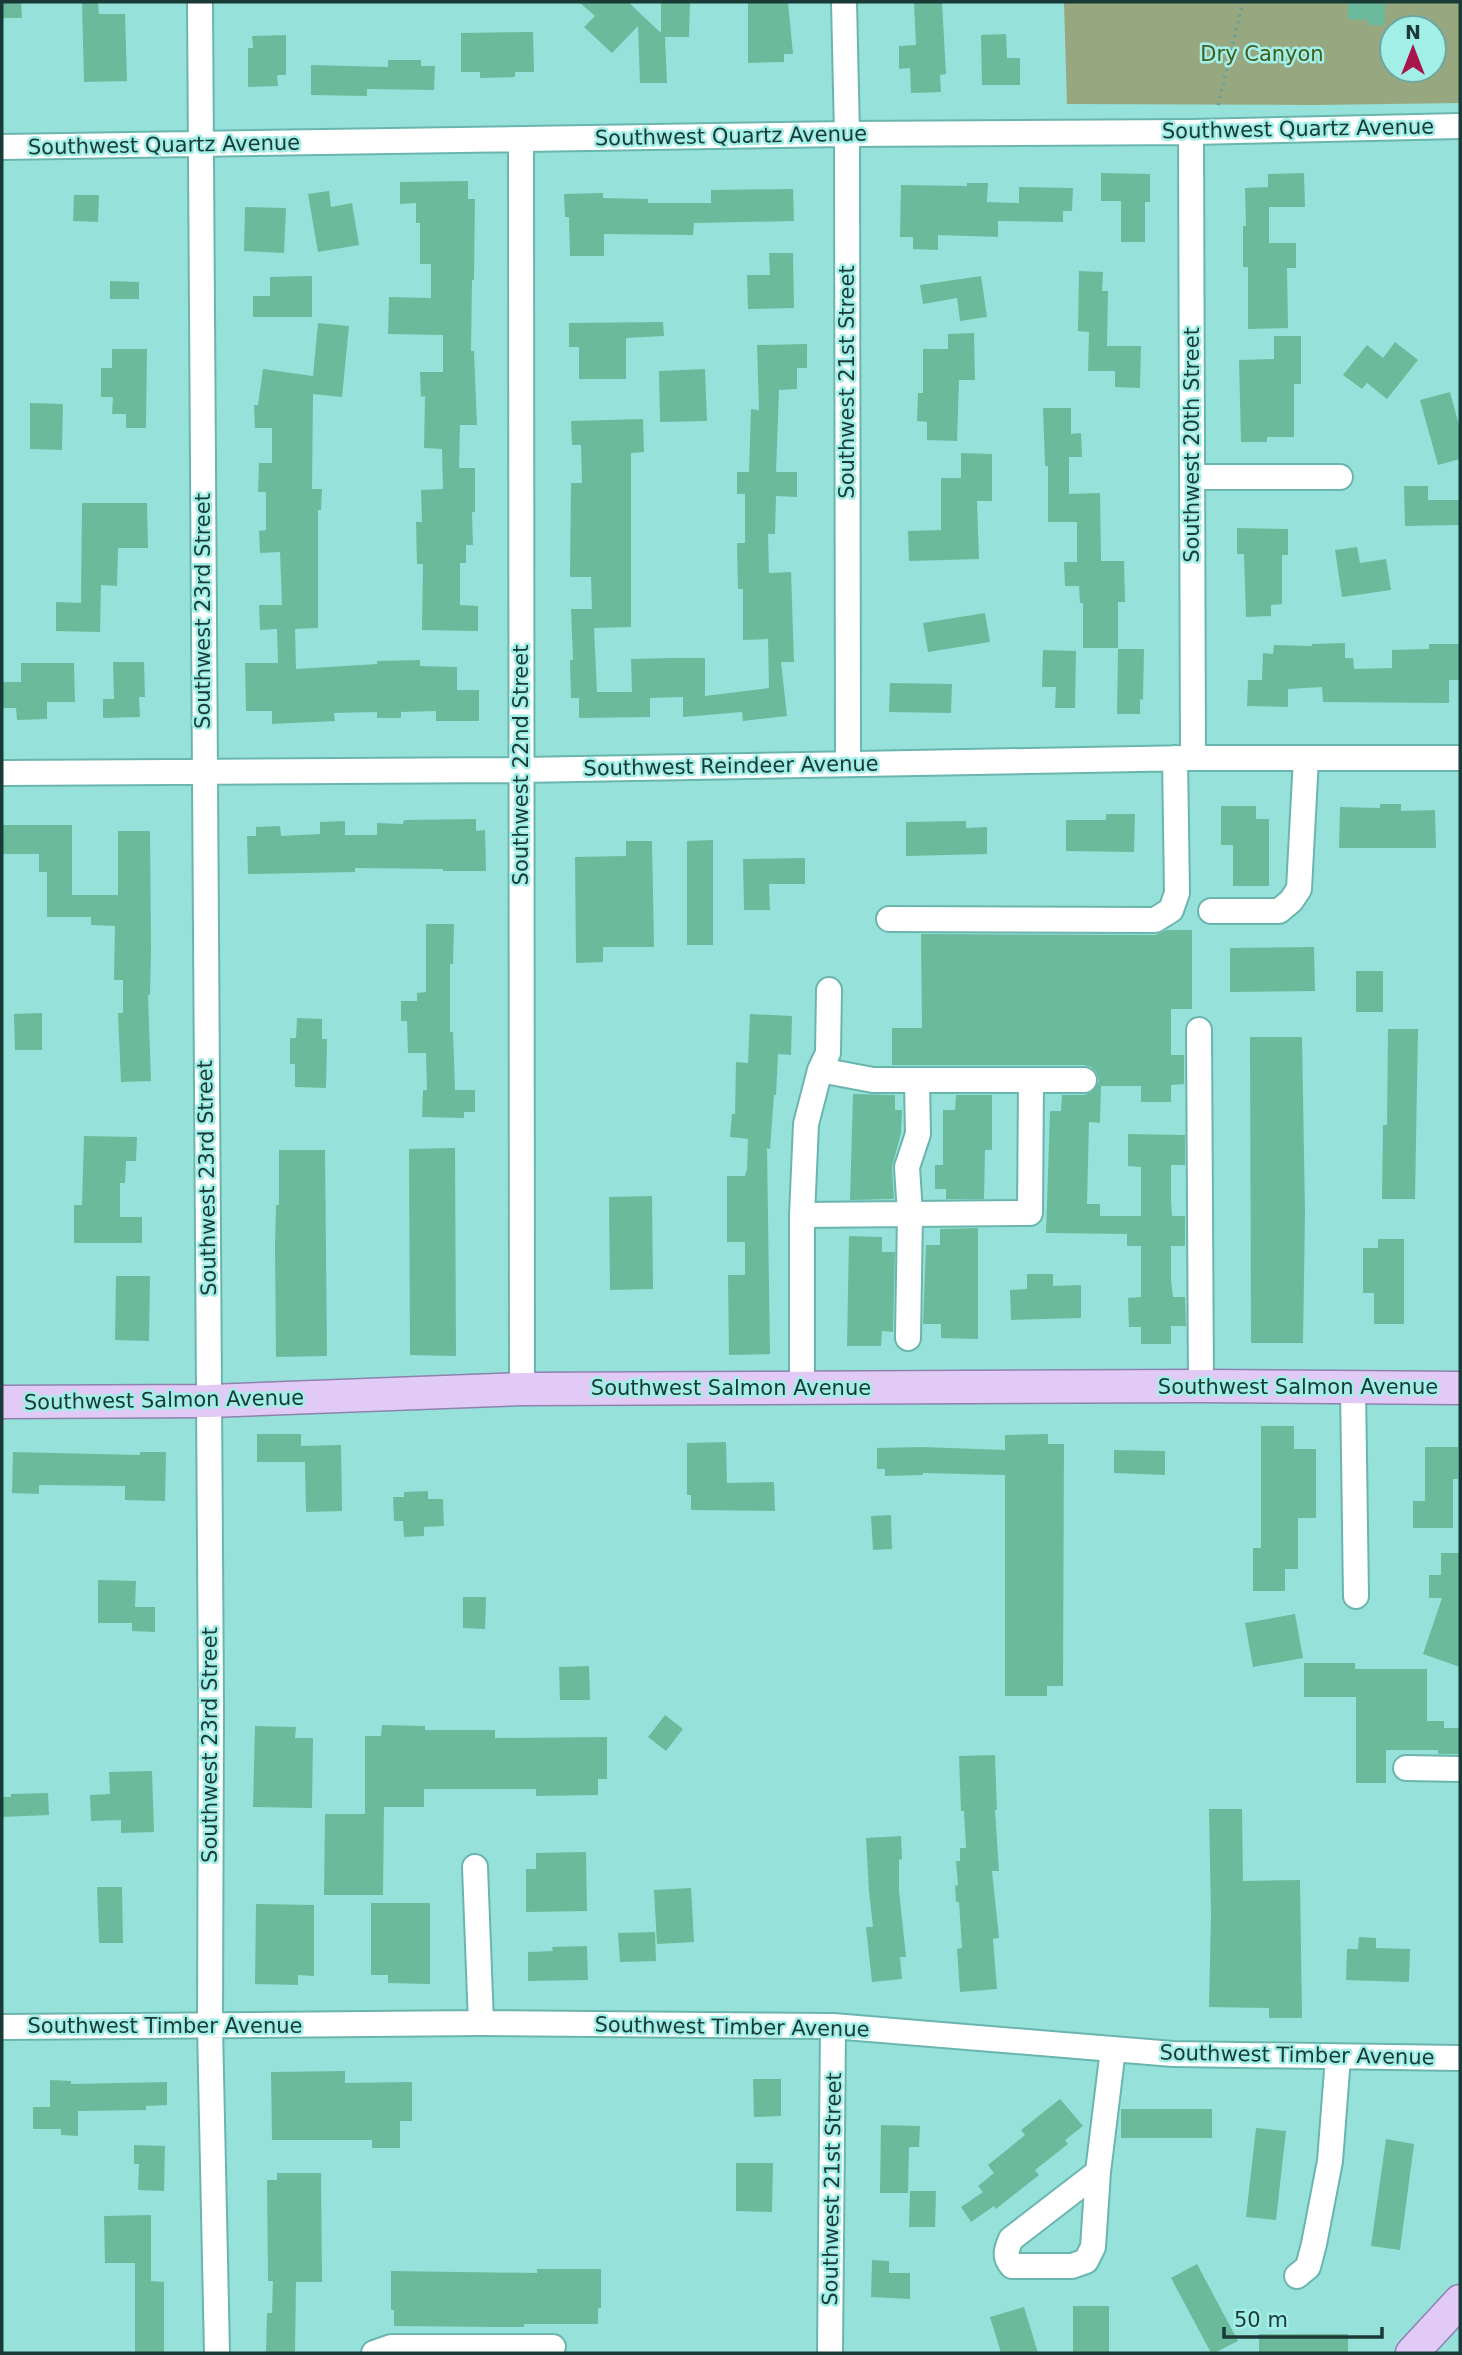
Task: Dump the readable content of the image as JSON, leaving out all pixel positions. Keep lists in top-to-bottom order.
{
  "streets": {
    "main road": ["Southwest Salmon Avenue"],
    "street": [
      "Southwest Quartz Avenue",
      "Southwest 21st Street",
      "Southwest 20th Street",
      "Southwest 23rd Street",
      "Southwest 22nd Street",
      "Southwest Reindeer Avenue",
      "Southwest Timber Avenue"
    ]
  },
  "crossings": [
    ["Southwest Quartz Avenue", "Southwest 21st Street"],
    ["Southwest Quartz Avenue", "Southwest 20th Street"],
    ["Southwest Quartz Avenue", "Southwest 23rd Street"],
    ["Southwest Quartz Avenue", "Southwest 22nd Street"],
    ["Southwest 21st Street", "Southwest Reindeer Avenue"],
    ["Southwest 21st Street", "Southwest Timber Avenue"],
    ["Southwest 20th Street", "Southwest Reindeer Avenue"],
    ["Southwest 23rd Street", "Southwest Reindeer Avenue"],
    ["Southwest 23rd Street", "Southwest Salmon Avenue"],
    ["Southwest 23rd Street", "Southwest Timber Avenue"],
    ["Southwest 22nd Street", "Southwest Reindeer Avenue"],
    ["Southwest 22nd Street", "Southwest Salmon Avenue"]
  ],
  "parks": ["Dry Canyon"],
  "scale_bar": "50 m",
  "north": "top"
}
